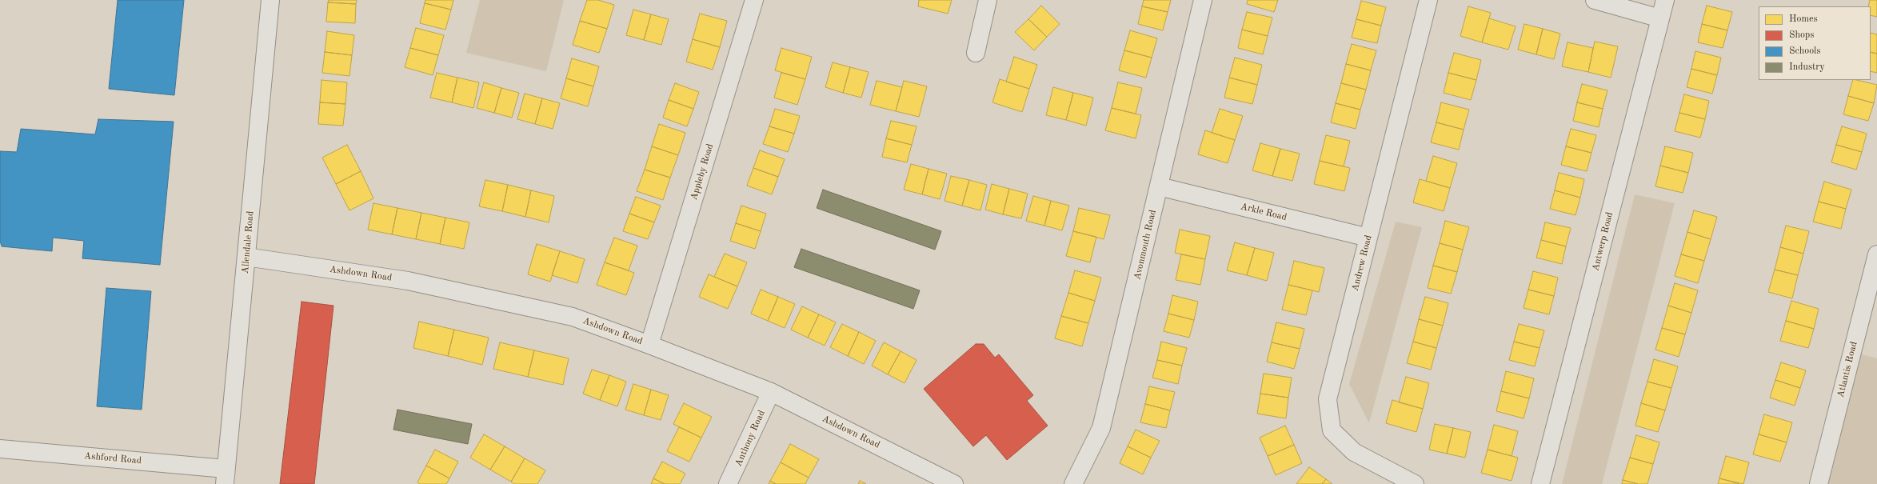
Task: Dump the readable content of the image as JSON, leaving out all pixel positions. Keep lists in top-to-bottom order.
{
  "streets": {
    "street": [
      "Appleby Road",
      "Arkle Road",
      "Antwerp Road",
      "Allendale Road",
      "Avonmouth Road",
      "Andrew Road",
      "Ashdown Road",
      "Atlantis Road",
      "Anthony Road",
      "Ashford Road"
    ]
  },
  "crossings": [
    ["Appleby Road", "Ashdown Road"],
    ["Arkle Road", "Avonmouth Road"],
    ["Arkle Road", "Andrew Road"],
    ["Allendale Road", "Ashdown Road"],
    ["Allendale Road", "Ashford Road"],
    ["Ashdown Road", "Anthony Road"]
  ],
  "legend": [
    "Homes",
    "Shops",
    "Schools",
    "Industry"
  ]
}
